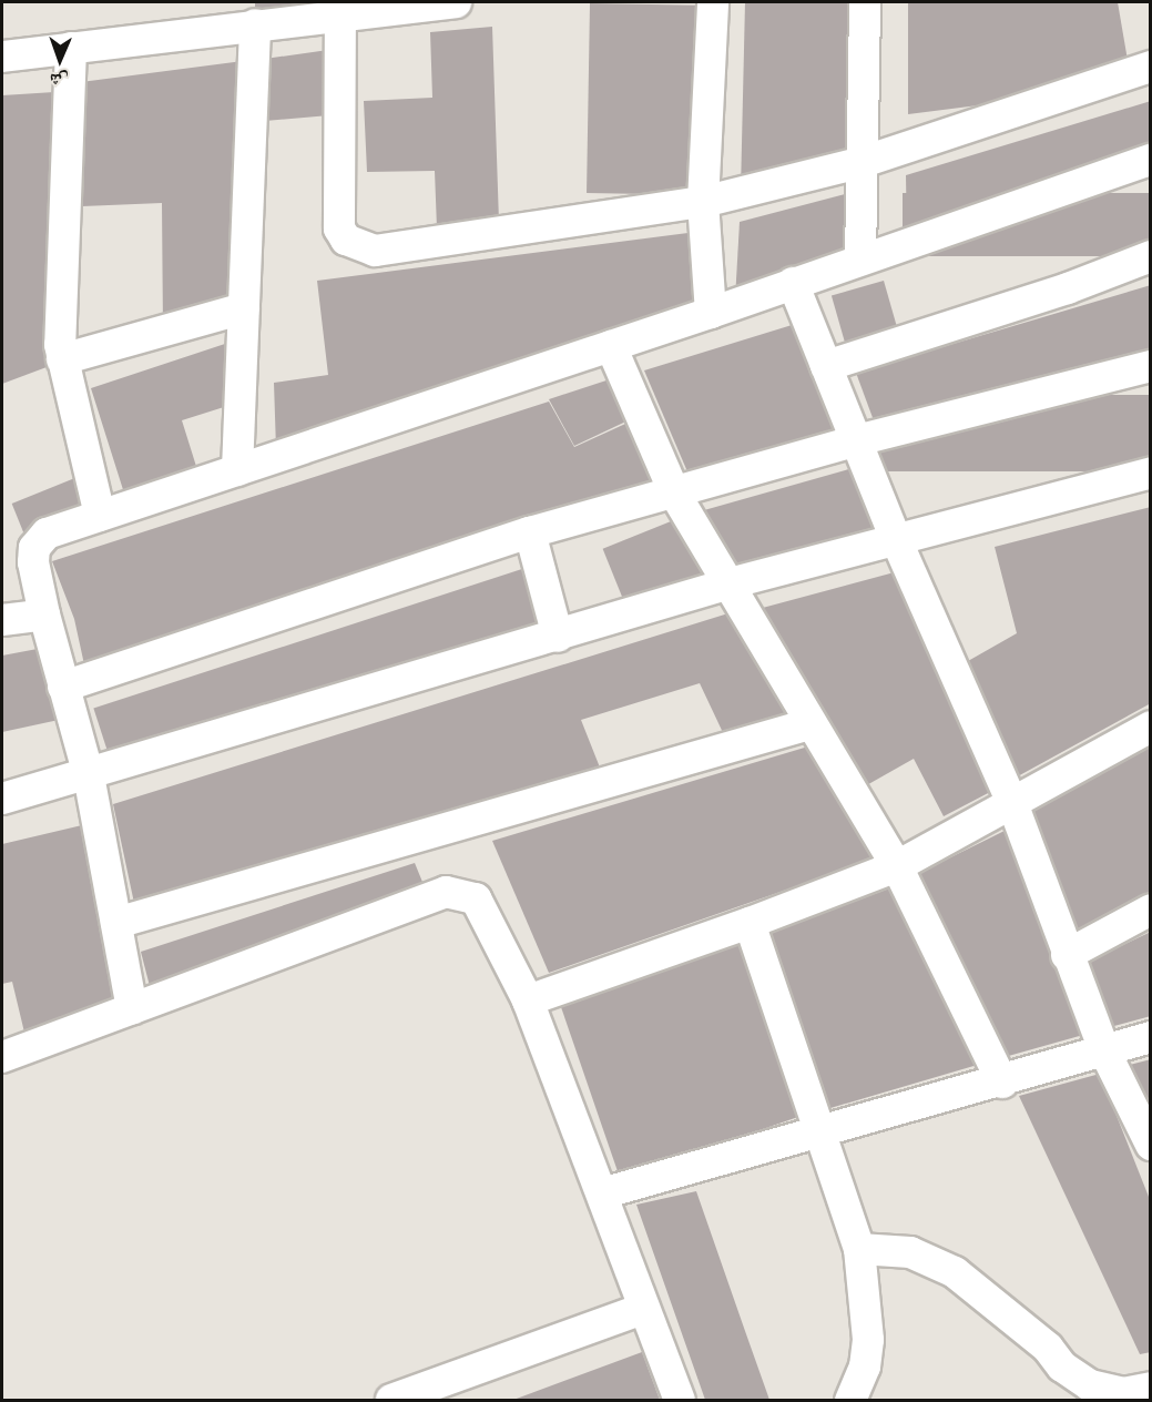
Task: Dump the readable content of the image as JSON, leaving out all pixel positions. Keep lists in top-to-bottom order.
{
  "north": "bottom"
}
